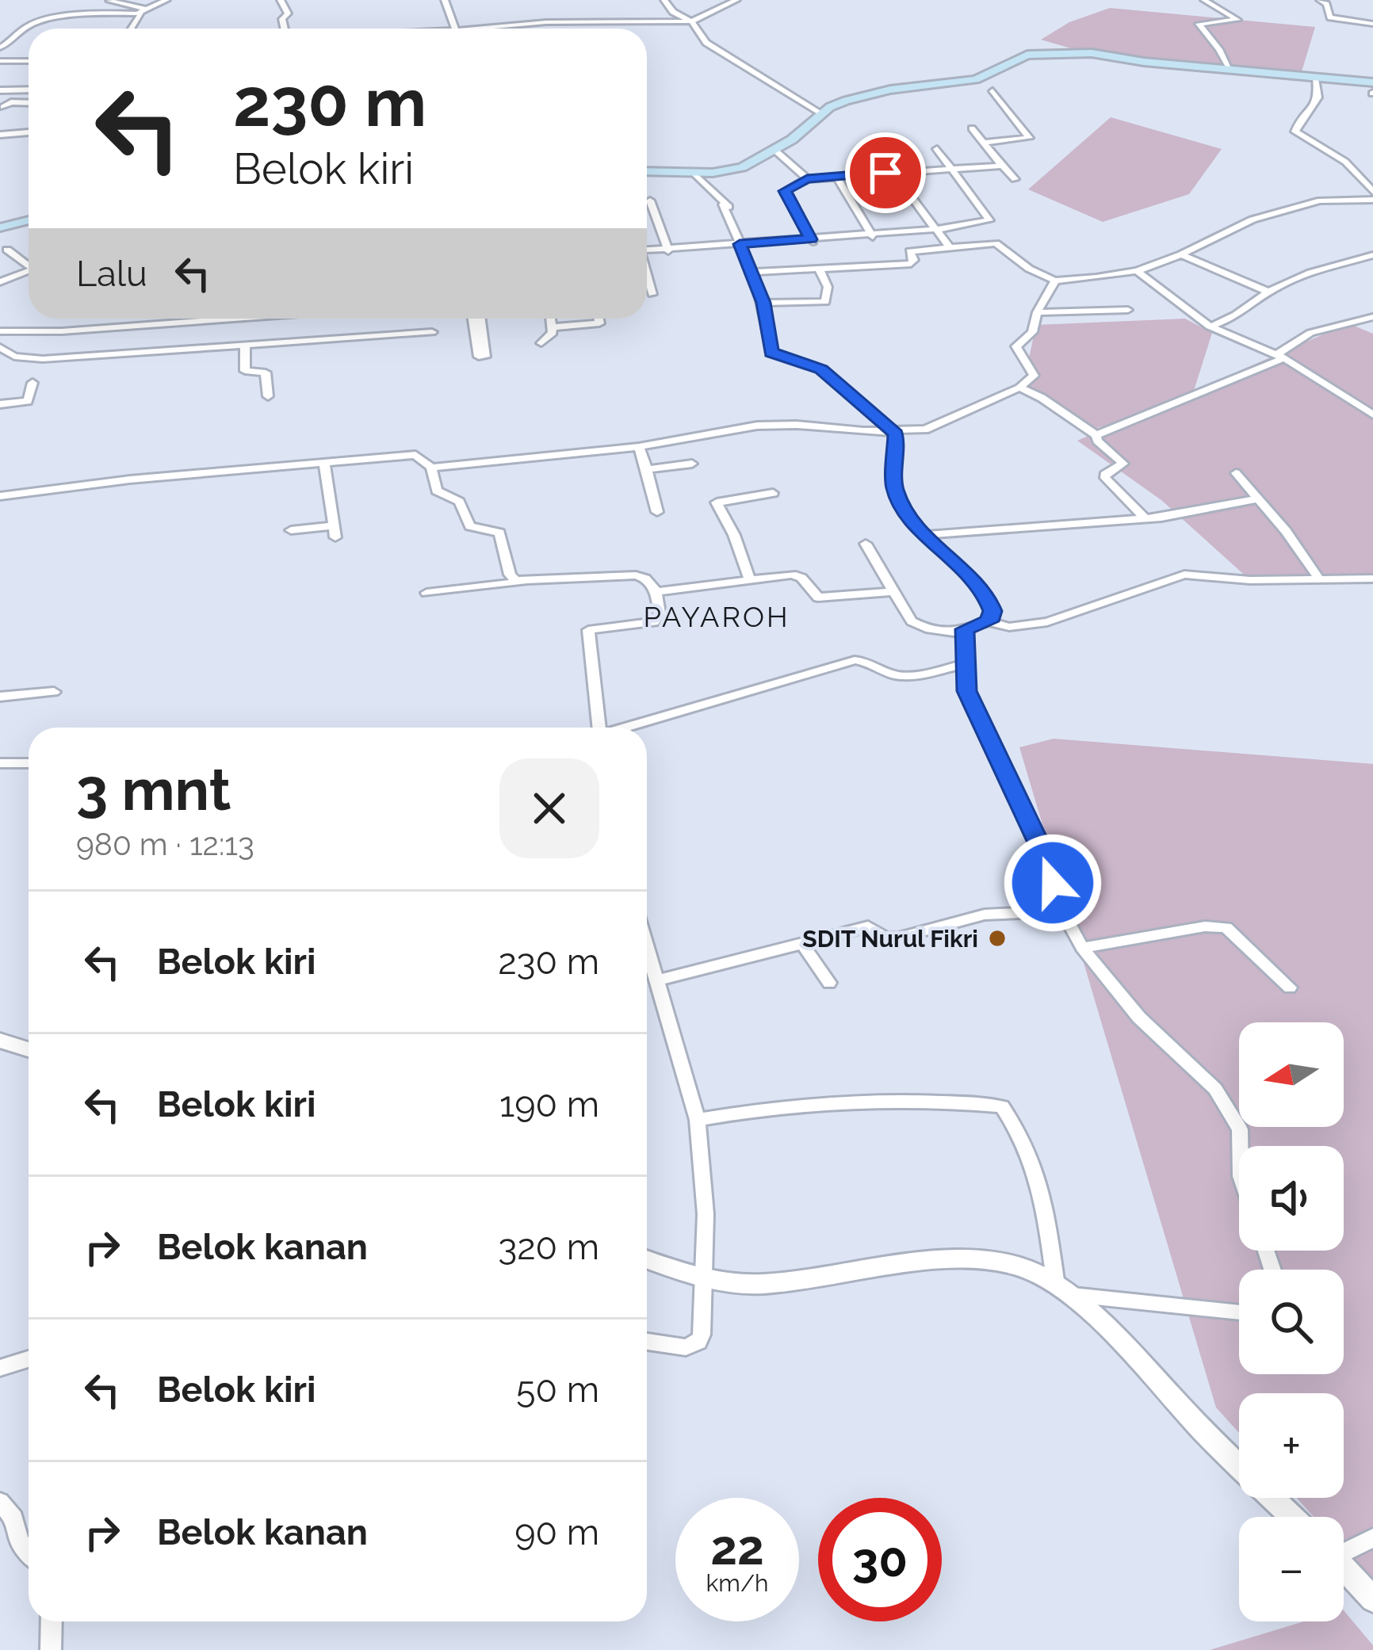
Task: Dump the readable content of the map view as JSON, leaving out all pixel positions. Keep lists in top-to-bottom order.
{
  "districts": ["PAYAROH"],
  "places": ["SDIT Nurul Fikri"],
  "north": "left",
  "page": {
    "turn": ["230 m", "Belok kiri"],
    "then": "Lalu",
    "heading": ["3 mnt", "980 m · 12:13"],
    "list": [
      {
        "name": "Belok kiri",
        "value": "230 m"
      },
      {
        "name": "Belok kiri",
        "value": "190 m"
      },
      {
        "name": "Belok kanan",
        "value": "320 m"
      },
      {
        "name": "Belok kiri",
        "value": "50 m"
      },
      {
        "name": "Belok kanan",
        "value": "90 m"
      }
    ],
    "map_buttons": ["+", "−"],
    "speed": "22 km/h",
    "limit": "30"
  }
}
